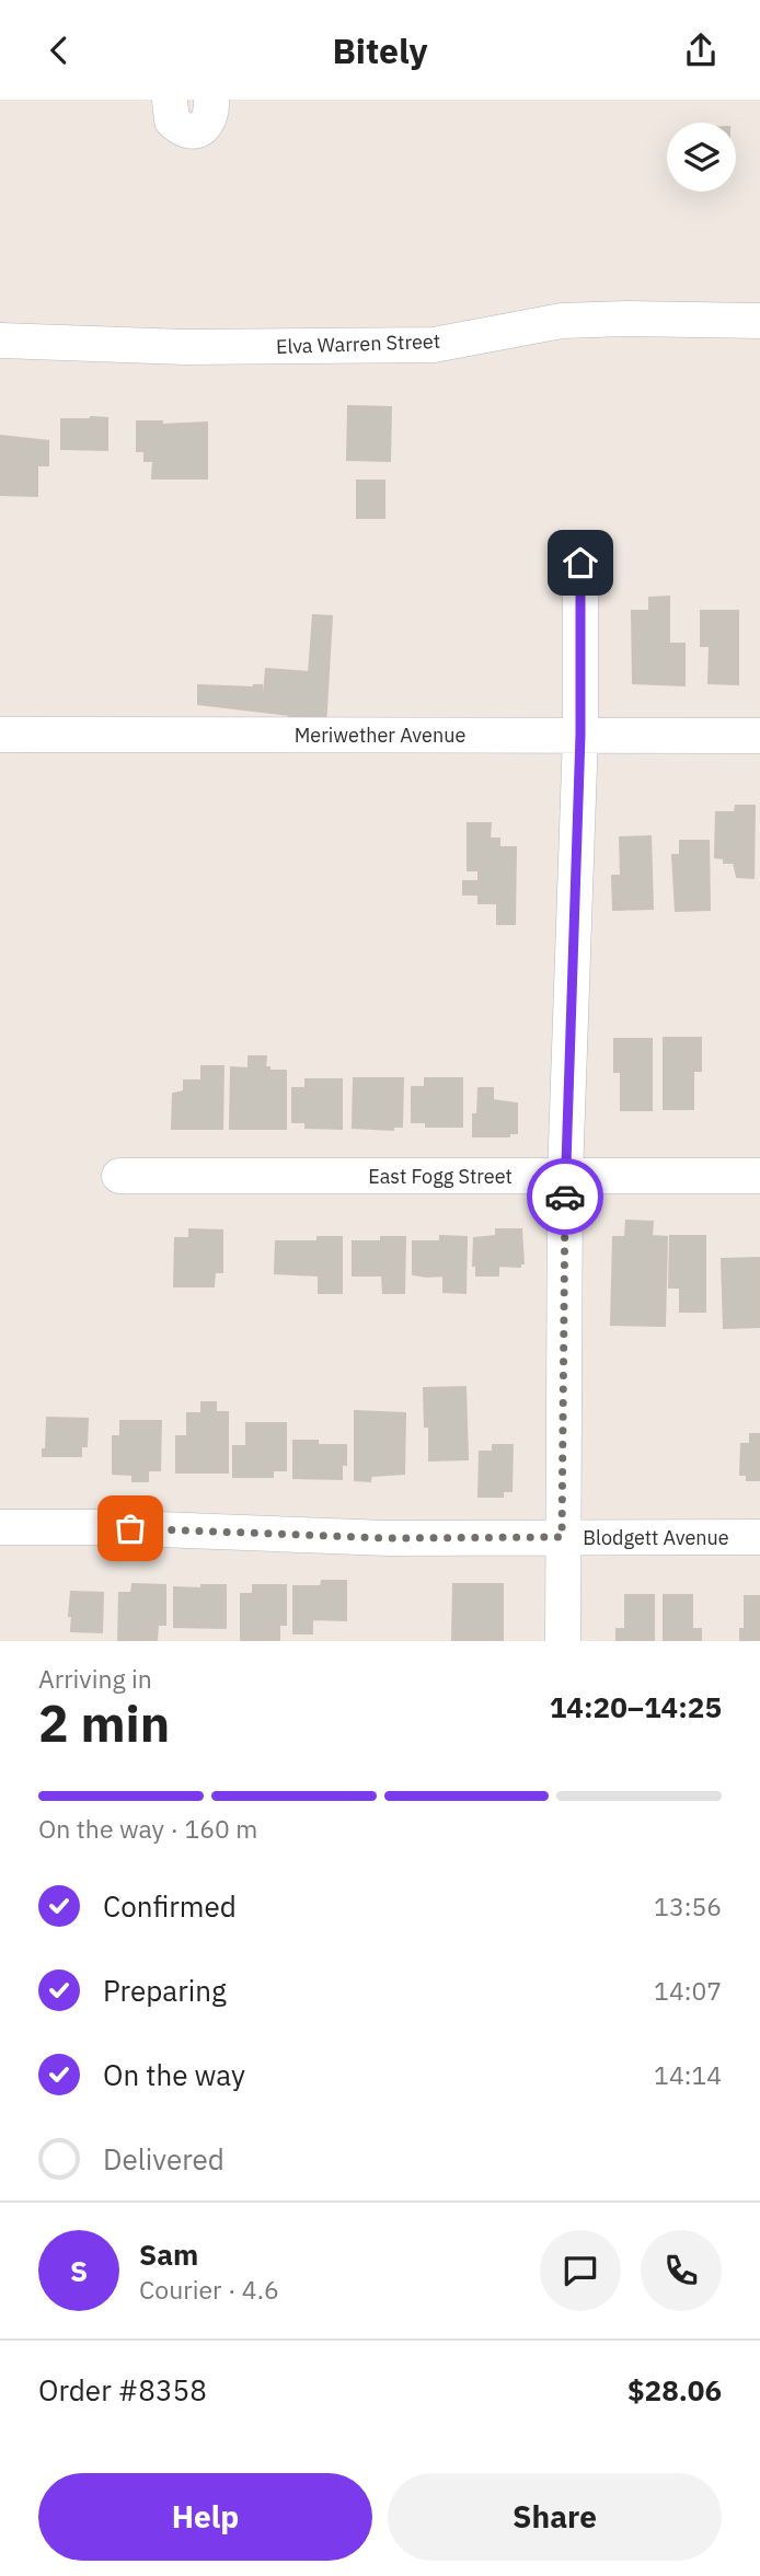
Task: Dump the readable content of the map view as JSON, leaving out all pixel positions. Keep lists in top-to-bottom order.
{
  "streets": {
    "street": [
      "Elva Warren Street",
      "Meriwether Avenue",
      "East Fogg Street",
      "Blodgett Avenue"
    ]
  },
  "page": {
    "header": "Bitely",
    "heading": ["2 min", "Arriving in", "14:20–14:25"],
    "panel": [
      "Sam",
      "Courier · 4.6",
      "Order #8358",
      "$28.06"
    ],
    "bar": "On the way · 160 m",
    "list": [
      ["Confirmed", "13:56"],
      ["Preparing", "14:07"],
      ["On the way", "14:14"],
      "Delivered"
    ],
    "round": "S",
    "buttons": ["Help", "Share"]
  }
}
